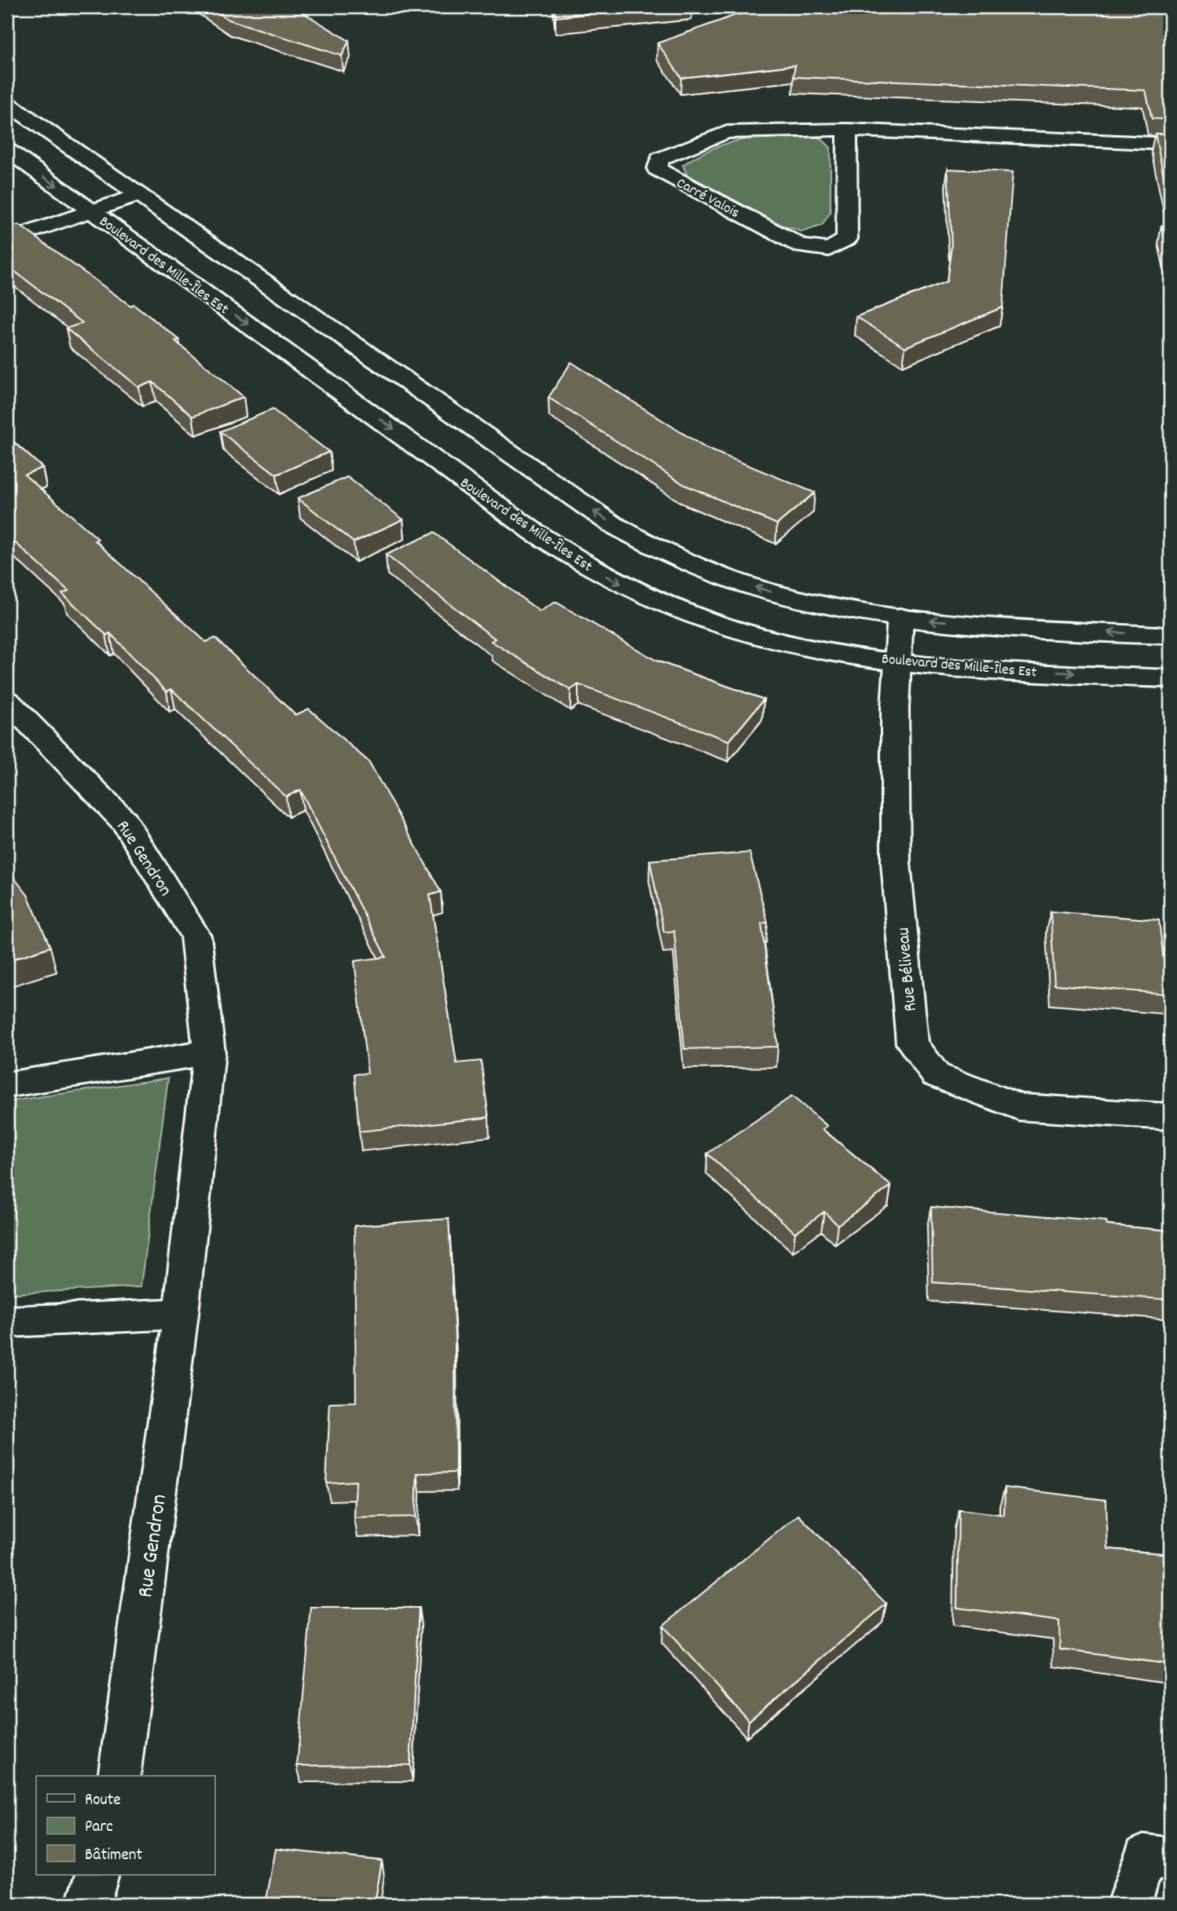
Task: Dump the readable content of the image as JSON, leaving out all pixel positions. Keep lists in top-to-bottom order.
{
  "streets": {
    "street": [
      "Carré Valois",
      "Boulevard des Mille-Îles Est",
      "Rue Gendron",
      "Rue Béliveau"
    ]
  },
  "crossings": [
    ["Boulevard des Mille-Îles Est", "Rue Béliveau"]
  ],
  "legend": ["Route", "Parc", "Bâtiment"]
}
